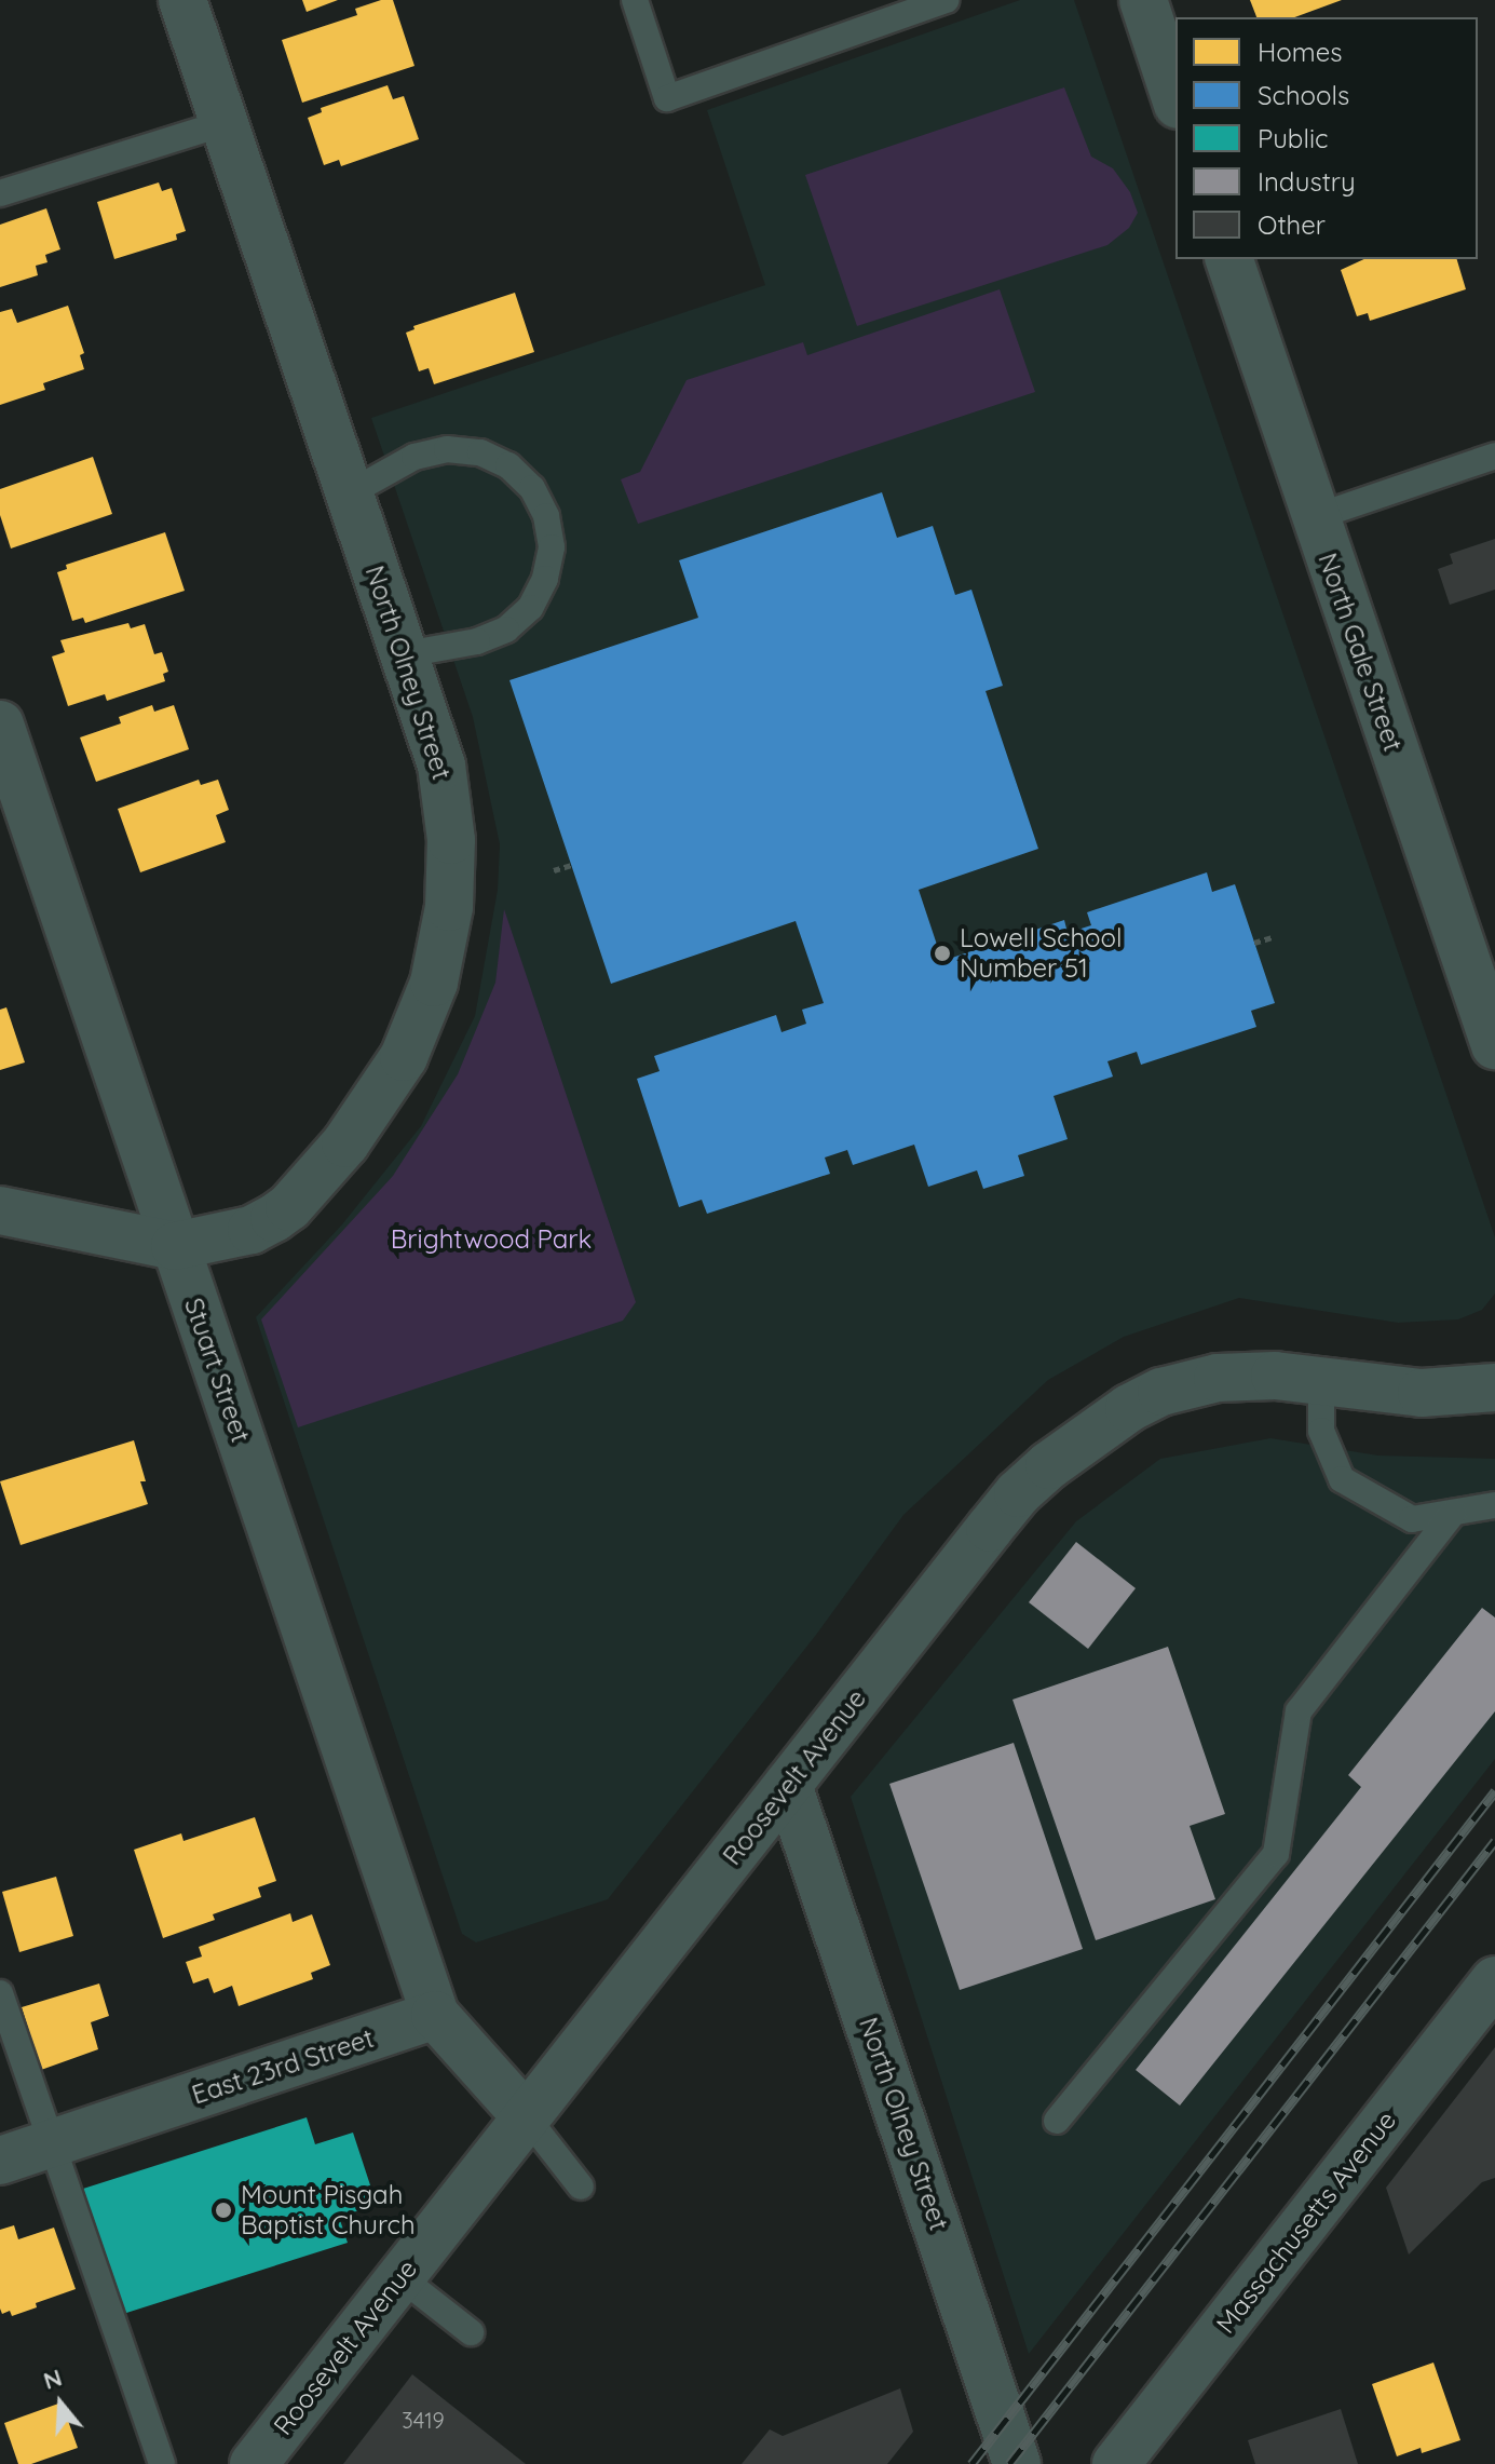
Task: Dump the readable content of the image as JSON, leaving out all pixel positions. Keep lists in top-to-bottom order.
{
  "streets": {
    "street": [
      "North Gale Street",
      "North Olney Street",
      "Stuart Street",
      "Roosevelt Avenue",
      "East 23rd Street",
      "Massachusetts Avenue"
    ]
  },
  "crossings": [
    ["North Olney Street", "Stuart Street"],
    ["North Olney Street", "Roosevelt Avenue"],
    ["Stuart Street", "East 23rd Street"]
  ],
  "parks": ["Brightwood Park"],
  "places": ["Lowell School Number 51", "Mount Pisgah Baptist Church"],
  "house_numbers": ["3419"],
  "legend": [
    "Homes",
    "Schools",
    "Public",
    "Industry",
    "Other"
  ],
  "north": "top"
}
